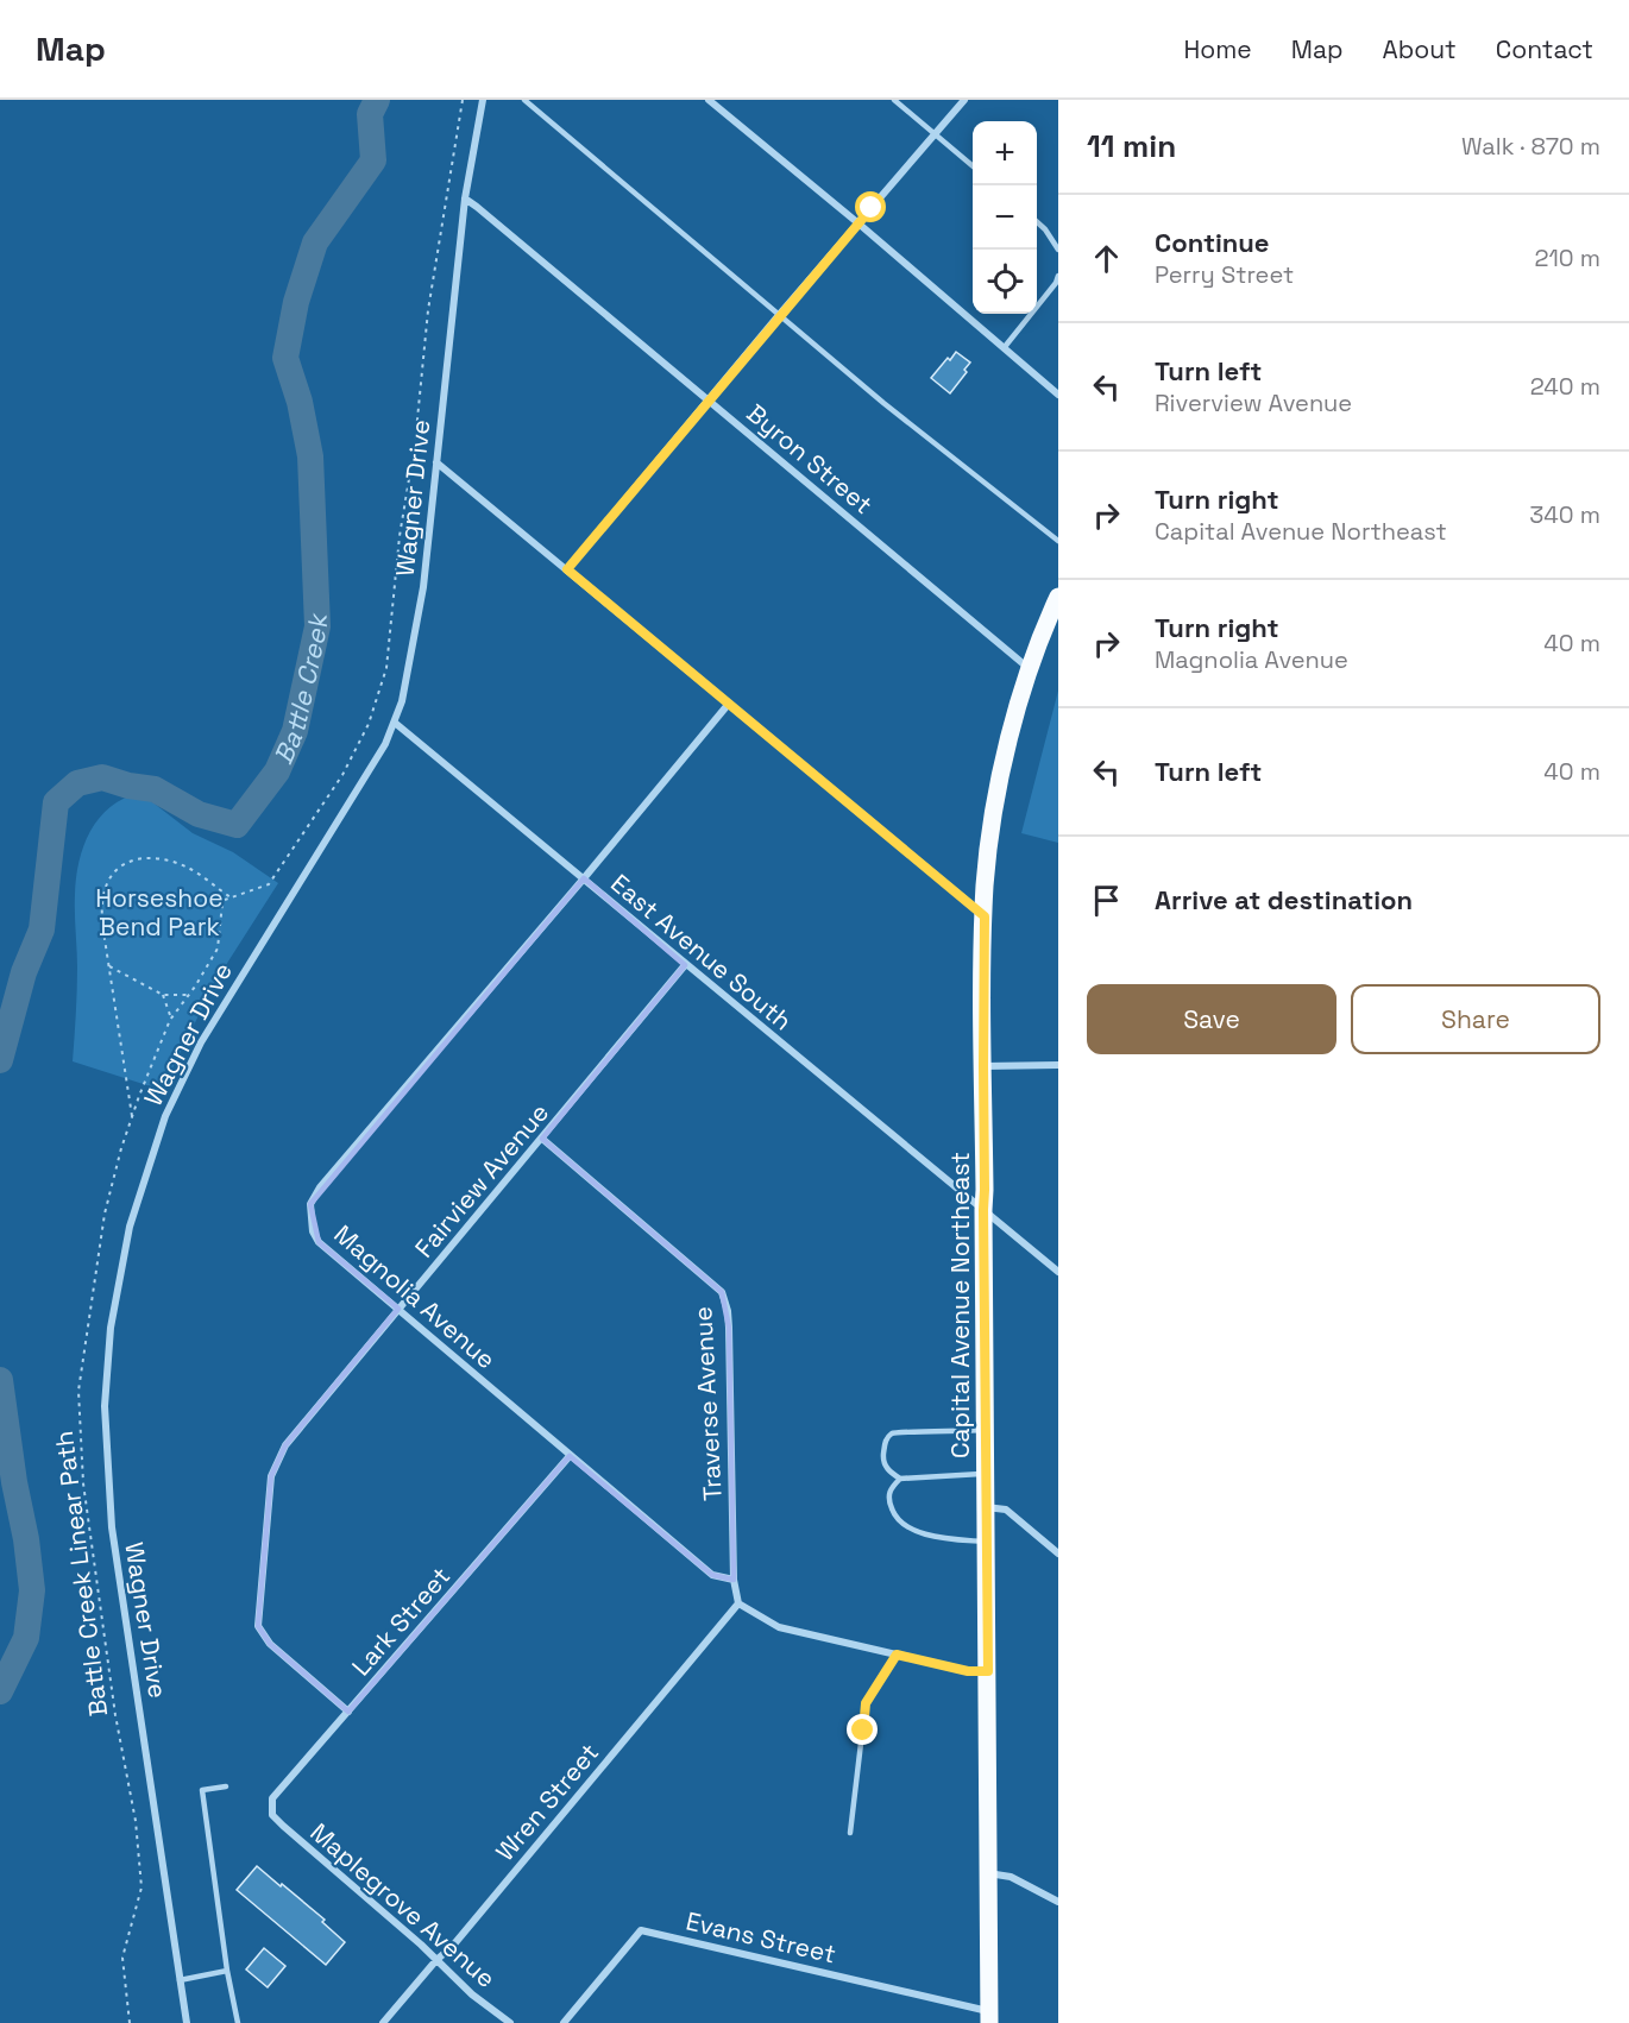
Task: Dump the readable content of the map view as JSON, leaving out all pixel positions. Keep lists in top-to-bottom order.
{
  "streets": {
    "main road": ["Capital Avenue Northeast"],
    "street": [
      "Byron Street",
      "Wagner Drive",
      "East Avenue South",
      "Fairview Avenue",
      "Magnolia Avenue",
      "Traverse Avenue",
      "Lark Street",
      "Wren Street",
      "Maplegrove Avenue",
      "Evans Street"
    ],
    "path": ["Battle Creek Linear Path"]
  },
  "crossings": [
    ["Byron Street", "Wagner Drive"],
    ["Byron Street", "Capital Avenue Northeast"],
    ["Wagner Drive", "East Avenue South"],
    ["East Avenue South", "Fairview Avenue"],
    ["East Avenue South", "Magnolia Avenue"],
    ["East Avenue South", "Capital Avenue Northeast"],
    ["Fairview Avenue", "Magnolia Avenue"],
    ["Fairview Avenue", "Traverse Avenue"],
    ["Fairview Avenue", "Lark Street"],
    ["Magnolia Avenue", "Traverse Avenue"],
    ["Magnolia Avenue", "Lark Street"],
    ["Capital Avenue Northeast", "Evans Street"],
    ["Lark Street", "Maplegrove Avenue"],
    ["Wren Street", "Maplegrove Avenue"]
  ],
  "water": ["Battle Creek"],
  "parks": ["Horseshoe Bend Park"],
  "page": {
    "header": "Map",
    "nav": [
      "Home",
      "Map",
      "About",
      "Contact"
    ],
    "heading": ["11 min", "Walk · 870 m"],
    "map_buttons": ["+", "−"],
    "list": [
      ["Continue", "Perry Street", "210 m"],
      ["Turn left", "Riverview Avenue", "240 m"],
      ["Turn right", "Capital Avenue Northeast", "340 m"],
      ["Turn right", "Magnolia Avenue", "40 m"],
      ["Turn left", "40 m"],
      "Arrive at destination"
    ],
    "buttons": ["Save", "Share"]
  }
}
